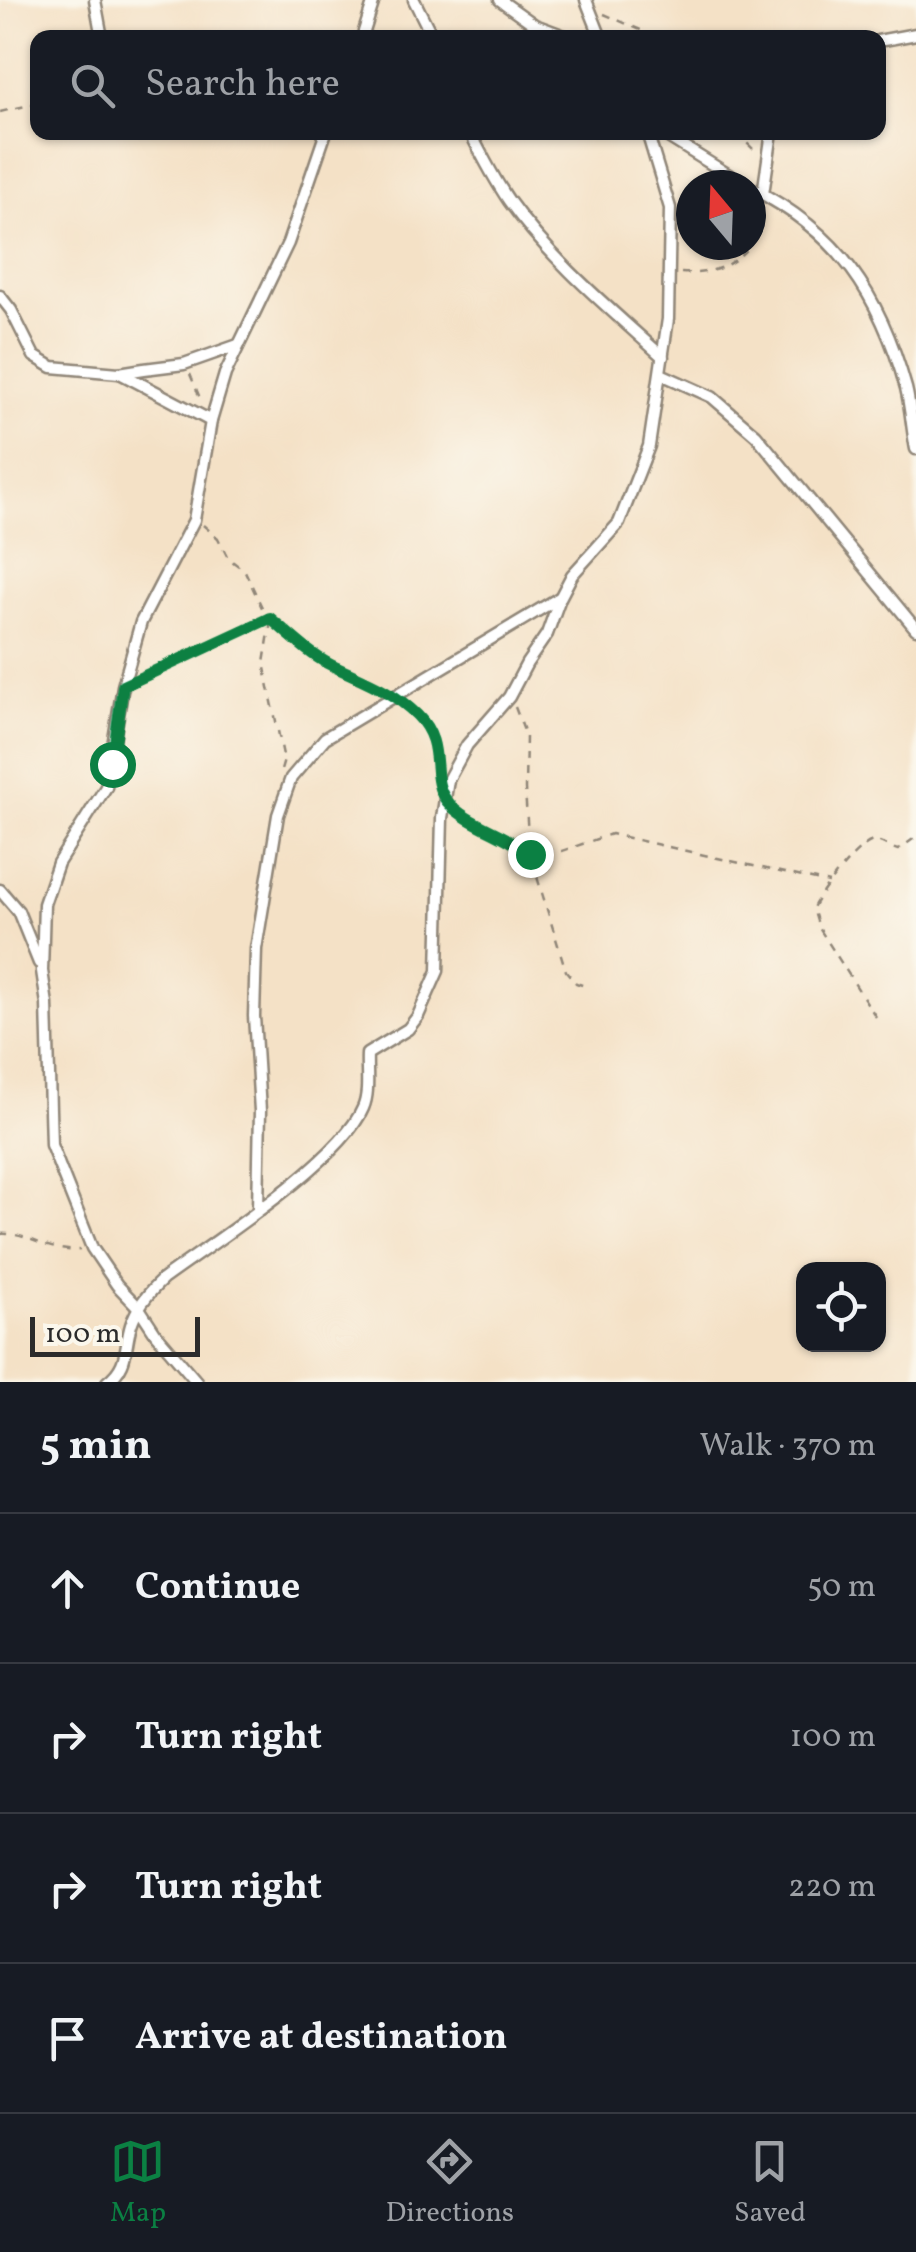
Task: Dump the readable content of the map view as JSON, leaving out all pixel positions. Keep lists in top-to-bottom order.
{
  "scale_bar": "100 m",
  "north": "top",
  "page": {
    "search": "Search here",
    "scale": "100 m",
    "heading": ["5 min", "Walk · 370 m"],
    "list": [
      ["Continue", "50 m"],
      ["Turn right", "100 m"],
      ["Turn right", "220 m"],
      "Arrive at destination"
    ],
    "nav": ["Map", "Directions", "Saved"]
  }
}
